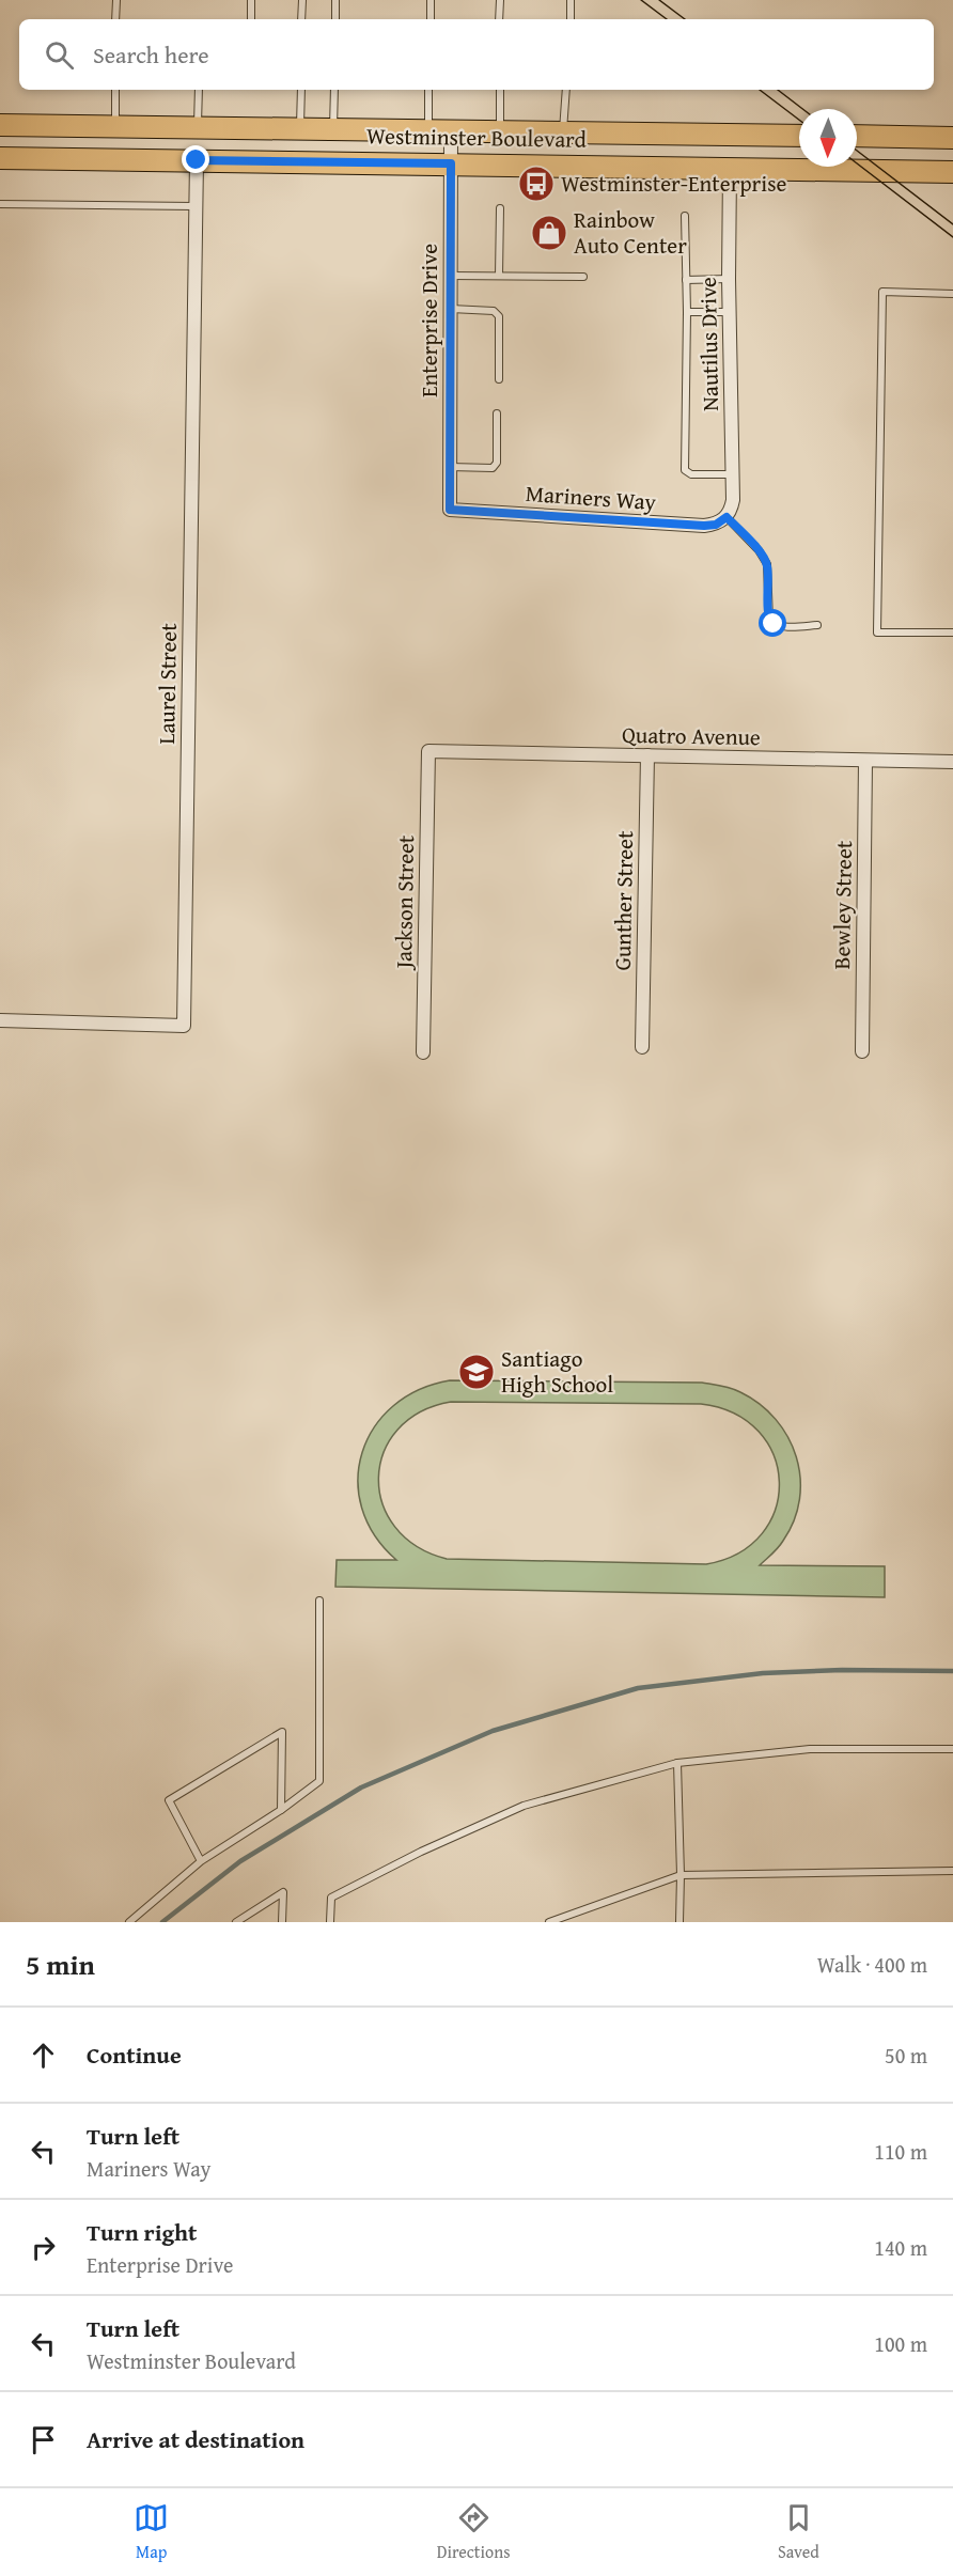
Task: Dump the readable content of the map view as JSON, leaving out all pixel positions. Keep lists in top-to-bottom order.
{
  "streets": {
    "main road": ["Westminster Boulevard"],
    "street": [
      "Enterprise Drive",
      "Nautilus Drive",
      "Mariners Way",
      "Laurel Street",
      "Quatro Avenue",
      "Gunther Street",
      "Jackson Street",
      "Bewley Street"
    ]
  },
  "crossings": [
    ["Westminster Boulevard", "Enterprise Drive"],
    ["Westminster Boulevard", "Nautilus Drive"],
    ["Westminster Boulevard", "Laurel Street"],
    ["Enterprise Drive", "Mariners Way"],
    ["Nautilus Drive", "Mariners Way"],
    ["Quatro Avenue", "Gunther Street"],
    ["Quatro Avenue", "Jackson Street"],
    ["Quatro Avenue", "Bewley Street"]
  ],
  "places": {
    "bus stop": ["Westminster-Enterprise"],
    "shop": ["Rainbow Auto Center"],
    "school or university": ["Santiago High School"]
  },
  "north": "bottom",
  "page": {
    "search": "Search here",
    "heading": ["5 min", "Walk · 400 m"],
    "list": [
      ["Continue", "50 m"],
      ["Turn left", "Mariners Way", "110 m"],
      ["Turn right", "Enterprise Drive", "140 m"],
      ["Turn left", "Westminster Boulevard", "100 m"],
      "Arrive at destination"
    ],
    "nav": ["Map", "Directions", "Saved"]
  }
}
